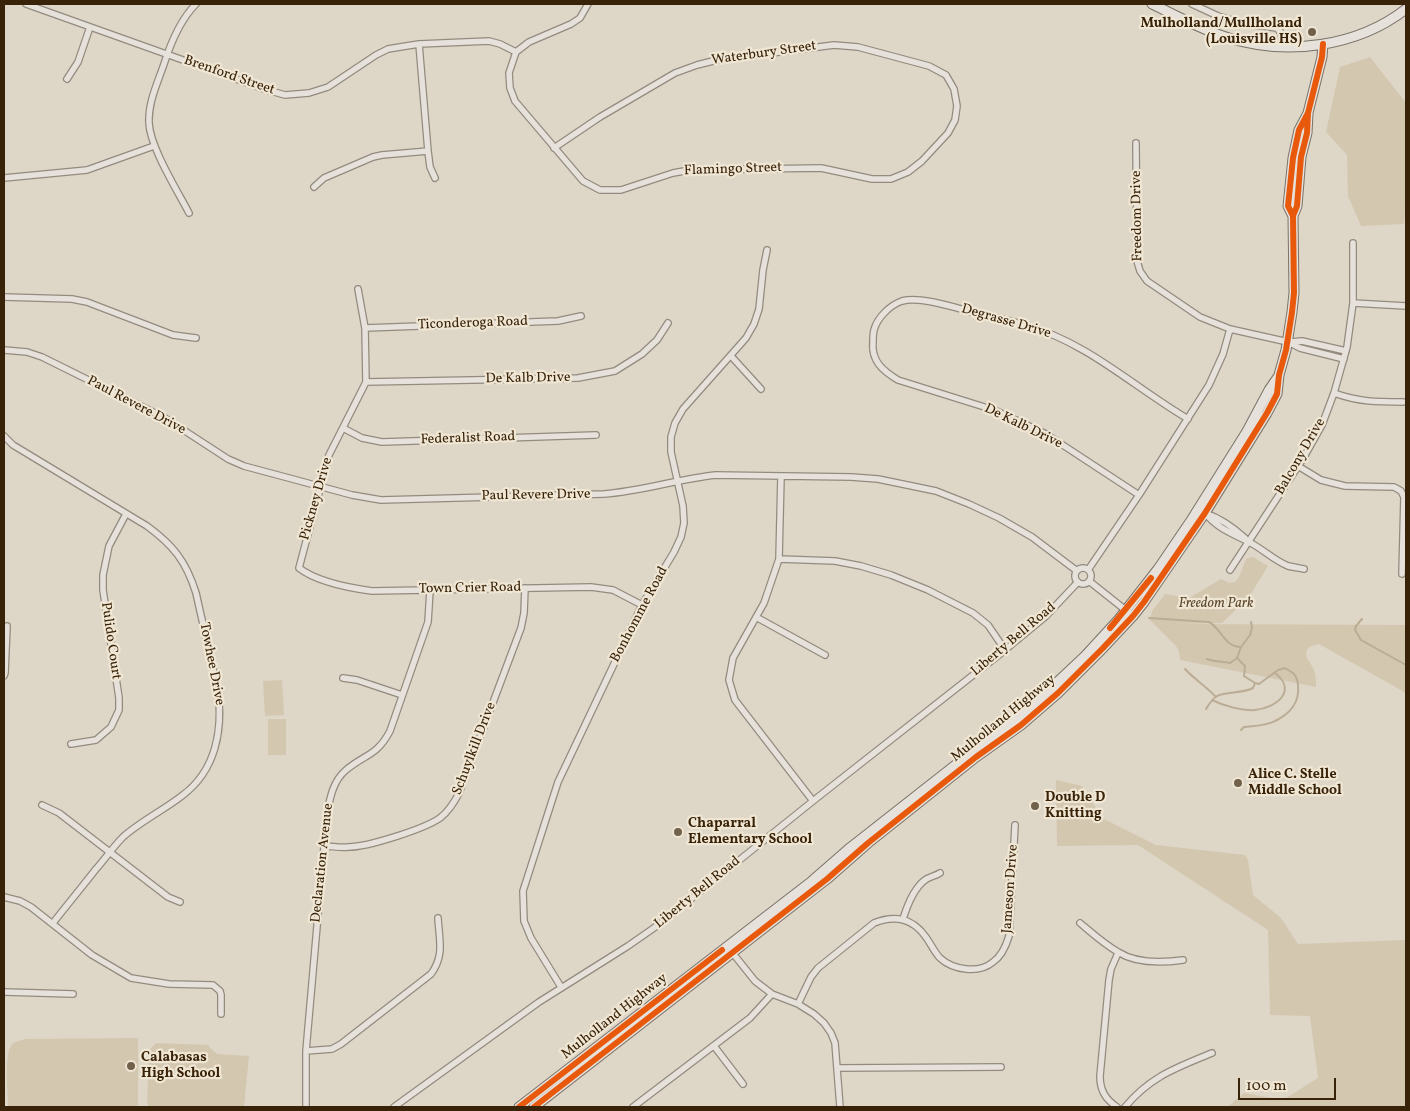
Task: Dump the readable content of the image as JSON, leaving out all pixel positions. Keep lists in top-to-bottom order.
{
  "streets": {
    "main road": ["Mulholland Highway"],
    "street": [
      "Waterbury Street",
      "Brenford Street",
      "Flamingo Street",
      "Freedom Drive",
      "Degrasse Drive",
      "Ticonderoga Road",
      "De Kalb Drive",
      "Paul Revere Drive",
      "Federalist Road",
      "Balcony Drive",
      "Pickney Drive",
      "Town Crier Road",
      "Bonhomme Road",
      "Liberty Bell Road",
      "Pulido Court",
      "Towhee Drive",
      "Schuylkill Drive",
      "Declaration Avenue",
      "Jameson Drive"
    ]
  },
  "crossings": [
    ["Waterbury Street", "Flamingo Street"],
    ["Brenford Street", "Flamingo Street"],
    ["Freedom Drive", "Balcony Drive"],
    ["Freedom Drive", "Mulholland Highway"],
    ["Degrasse Drive", "De Kalb Drive"],
    ["Ticonderoga Road", "Pickney Drive"],
    ["De Kalb Drive", "Pickney Drive"],
    ["Paul Revere Drive", "Pickney Drive"],
    ["Paul Revere Drive", "Bonhomme Road"],
    ["Paul Revere Drive", "Liberty Bell Road"],
    ["Federalist Road", "Pickney Drive"],
    ["Pickney Drive", "Town Crier Road"],
    ["Town Crier Road", "Bonhomme Road"],
    ["Town Crier Road", "Schuylkill Drive"],
    ["Town Crier Road", "Declaration Avenue"],
    ["Bonhomme Road", "Liberty Bell Road"],
    ["Pulido Court", "Towhee Drive"],
    ["Schuylkill Drive", "Declaration Avenue"]
  ],
  "parks": ["Freedom Park"],
  "places": [
    "Mulholland/Mullholand (Louisville HS)",
    "Alice C. Stelle Middle School",
    "Double D Knitting",
    "Chaparral Elementary School",
    "Calabasas High School"
  ],
  "scale_bar": "100 m"
}
